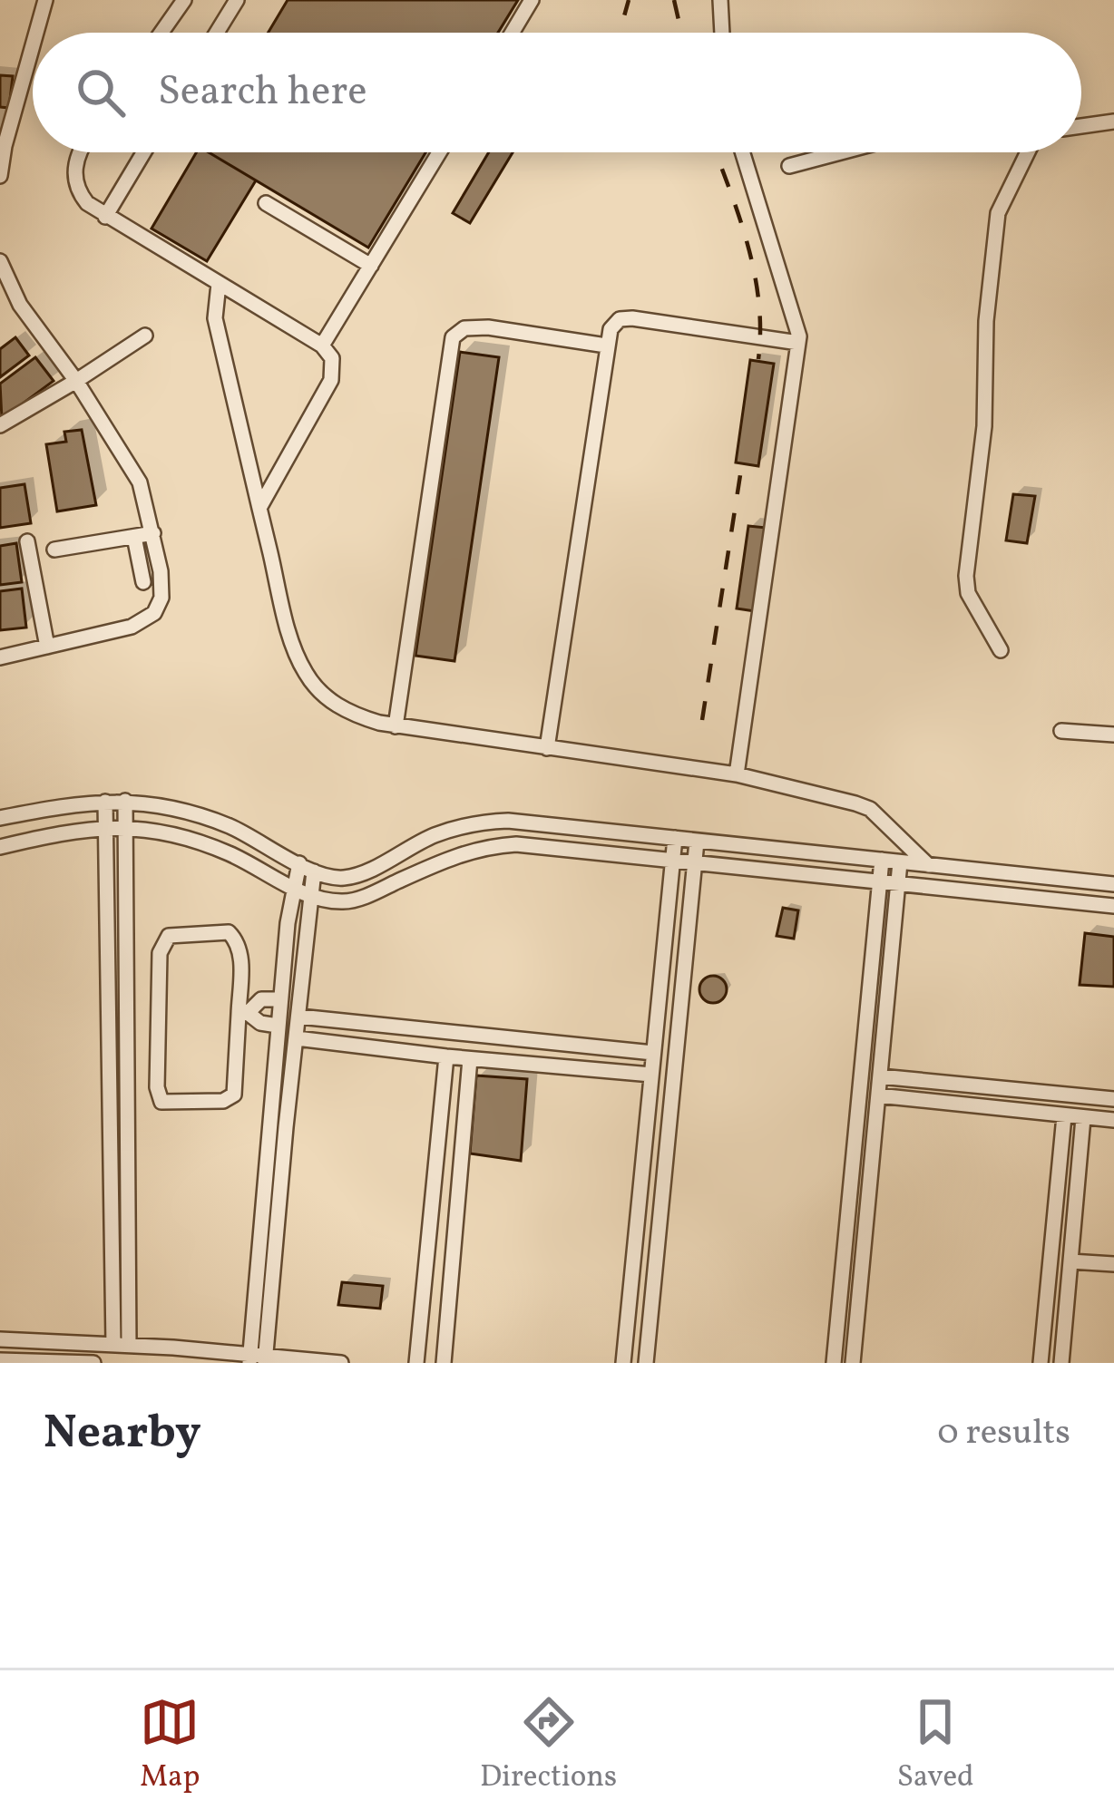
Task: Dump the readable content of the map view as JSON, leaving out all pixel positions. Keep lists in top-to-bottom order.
{
  "page": {
    "search": "Search here",
    "heading": ["Nearby", "0 results"],
    "nav": ["Map", "Directions", "Saved"]
  }
}
